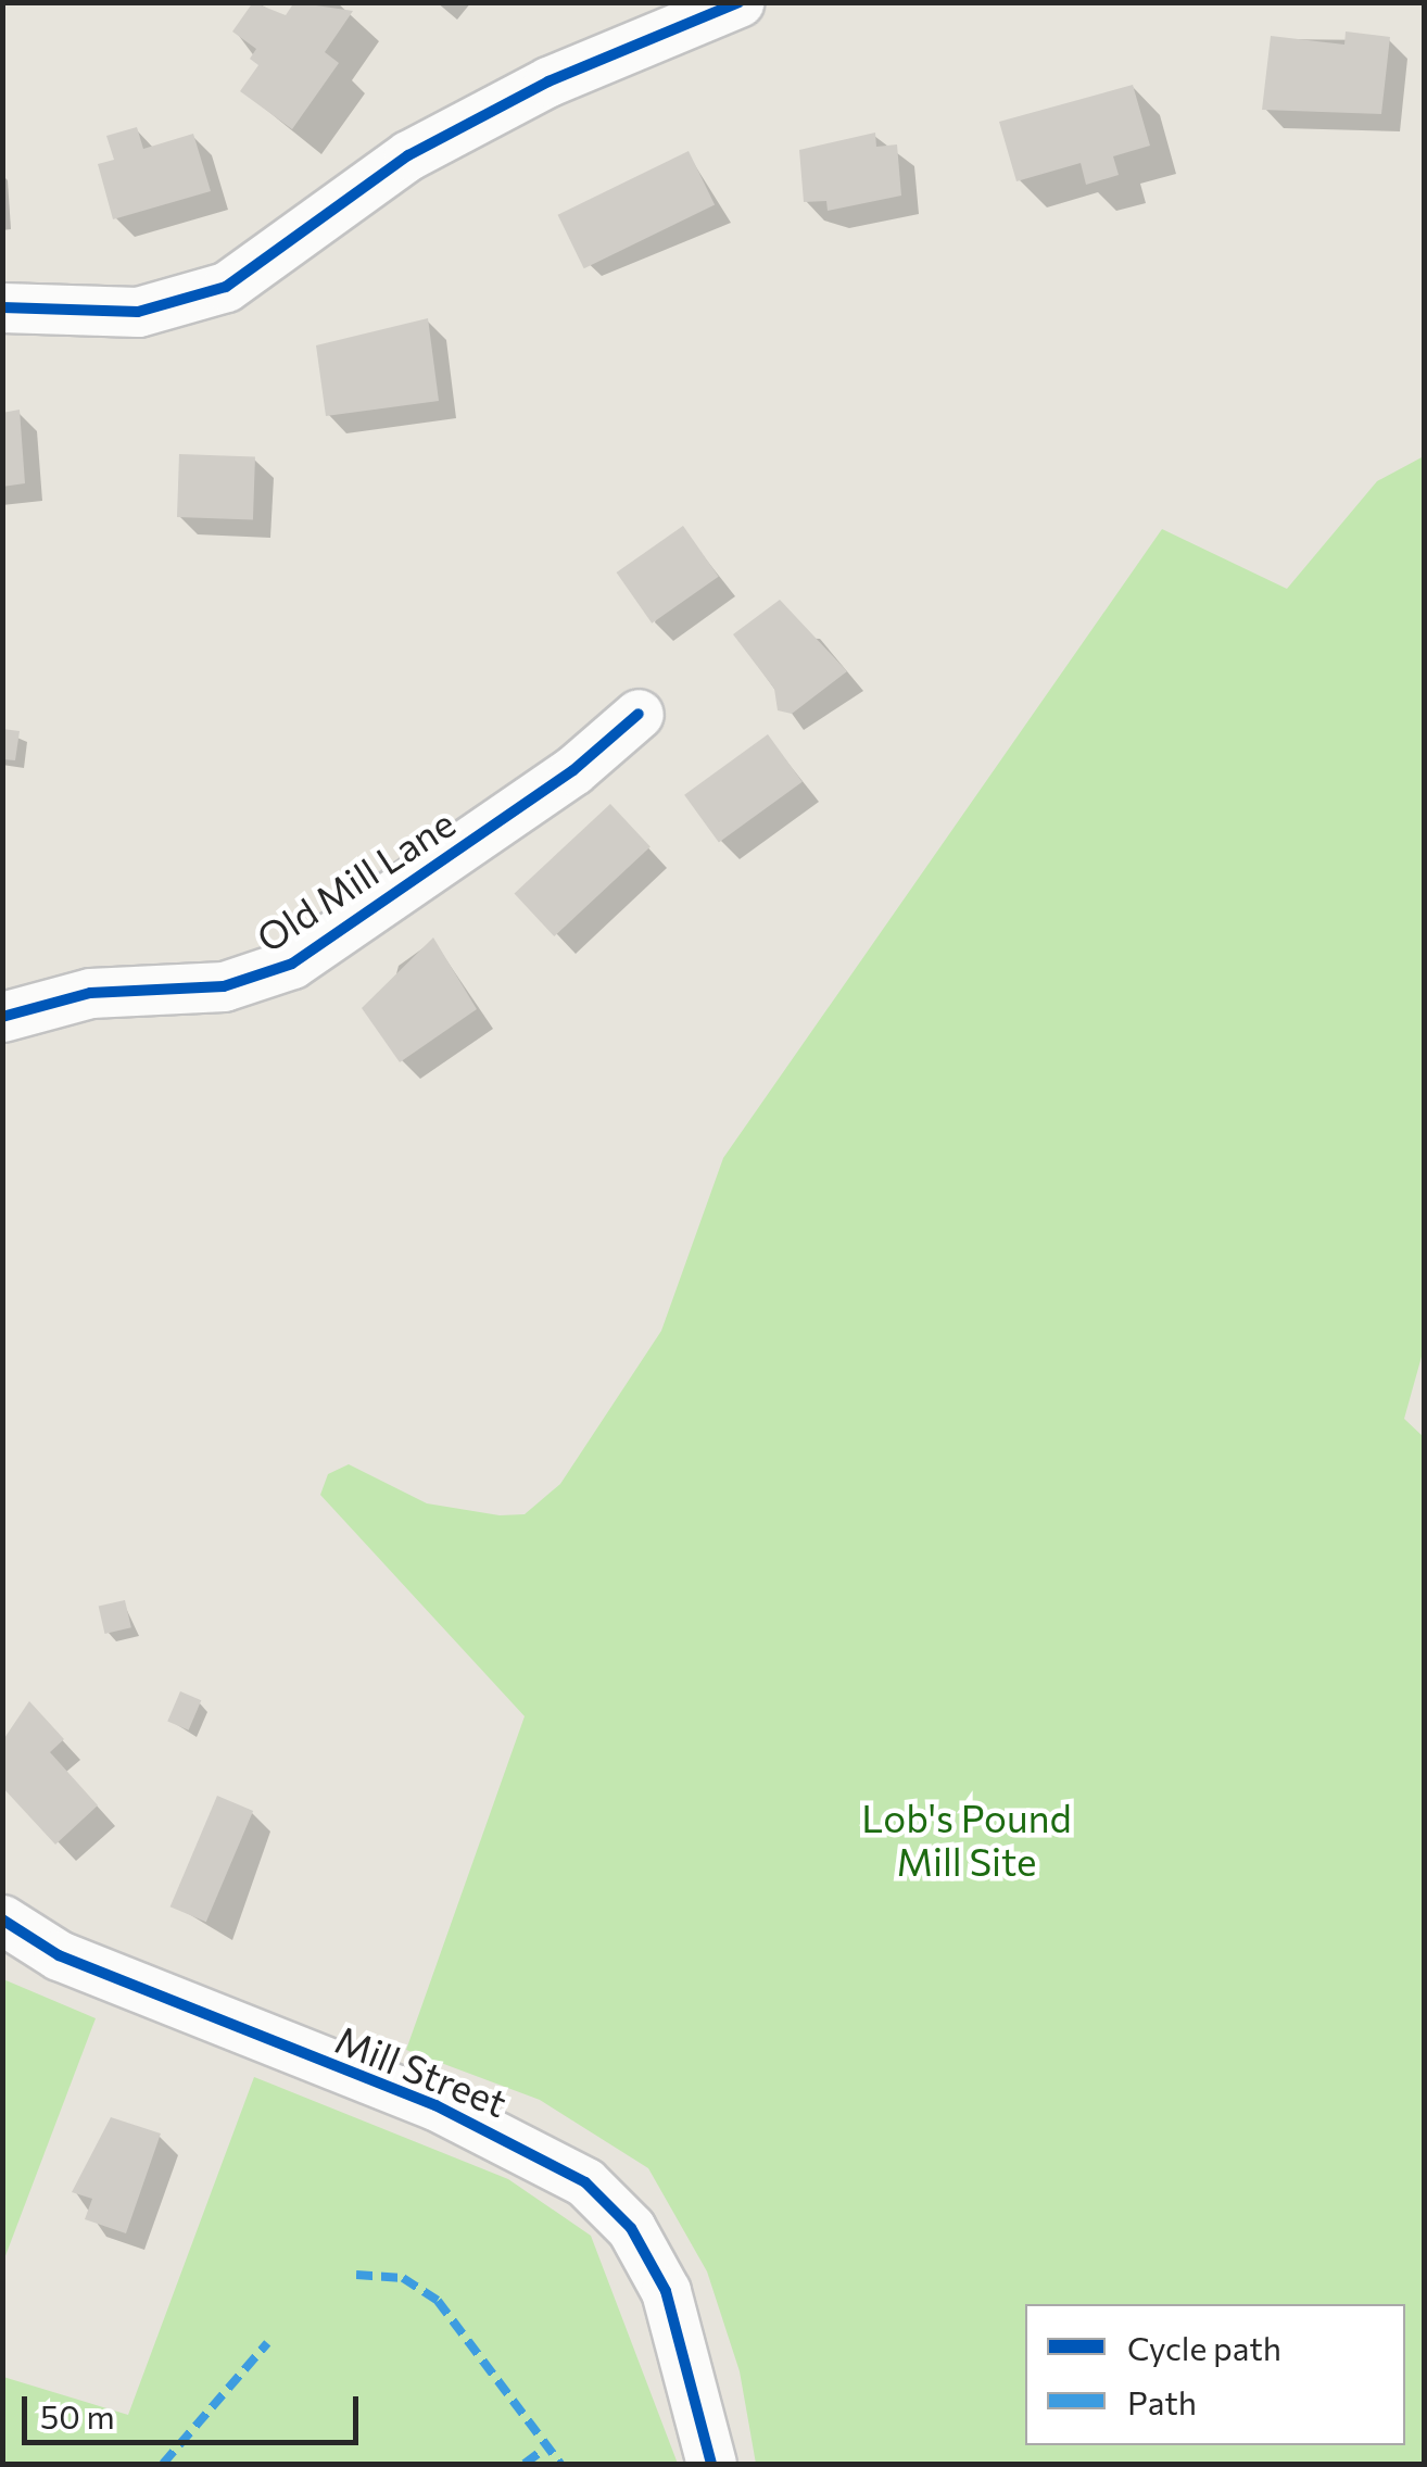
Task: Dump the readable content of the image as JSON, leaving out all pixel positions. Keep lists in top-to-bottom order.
{
  "streets": {
    "street": ["Old Mill Lane", "Mill Street"]
  },
  "parks": ["Lob's Pound Mill Site"],
  "legend": ["Cycle path", "Path"],
  "scale_bar": "50 m"
}
